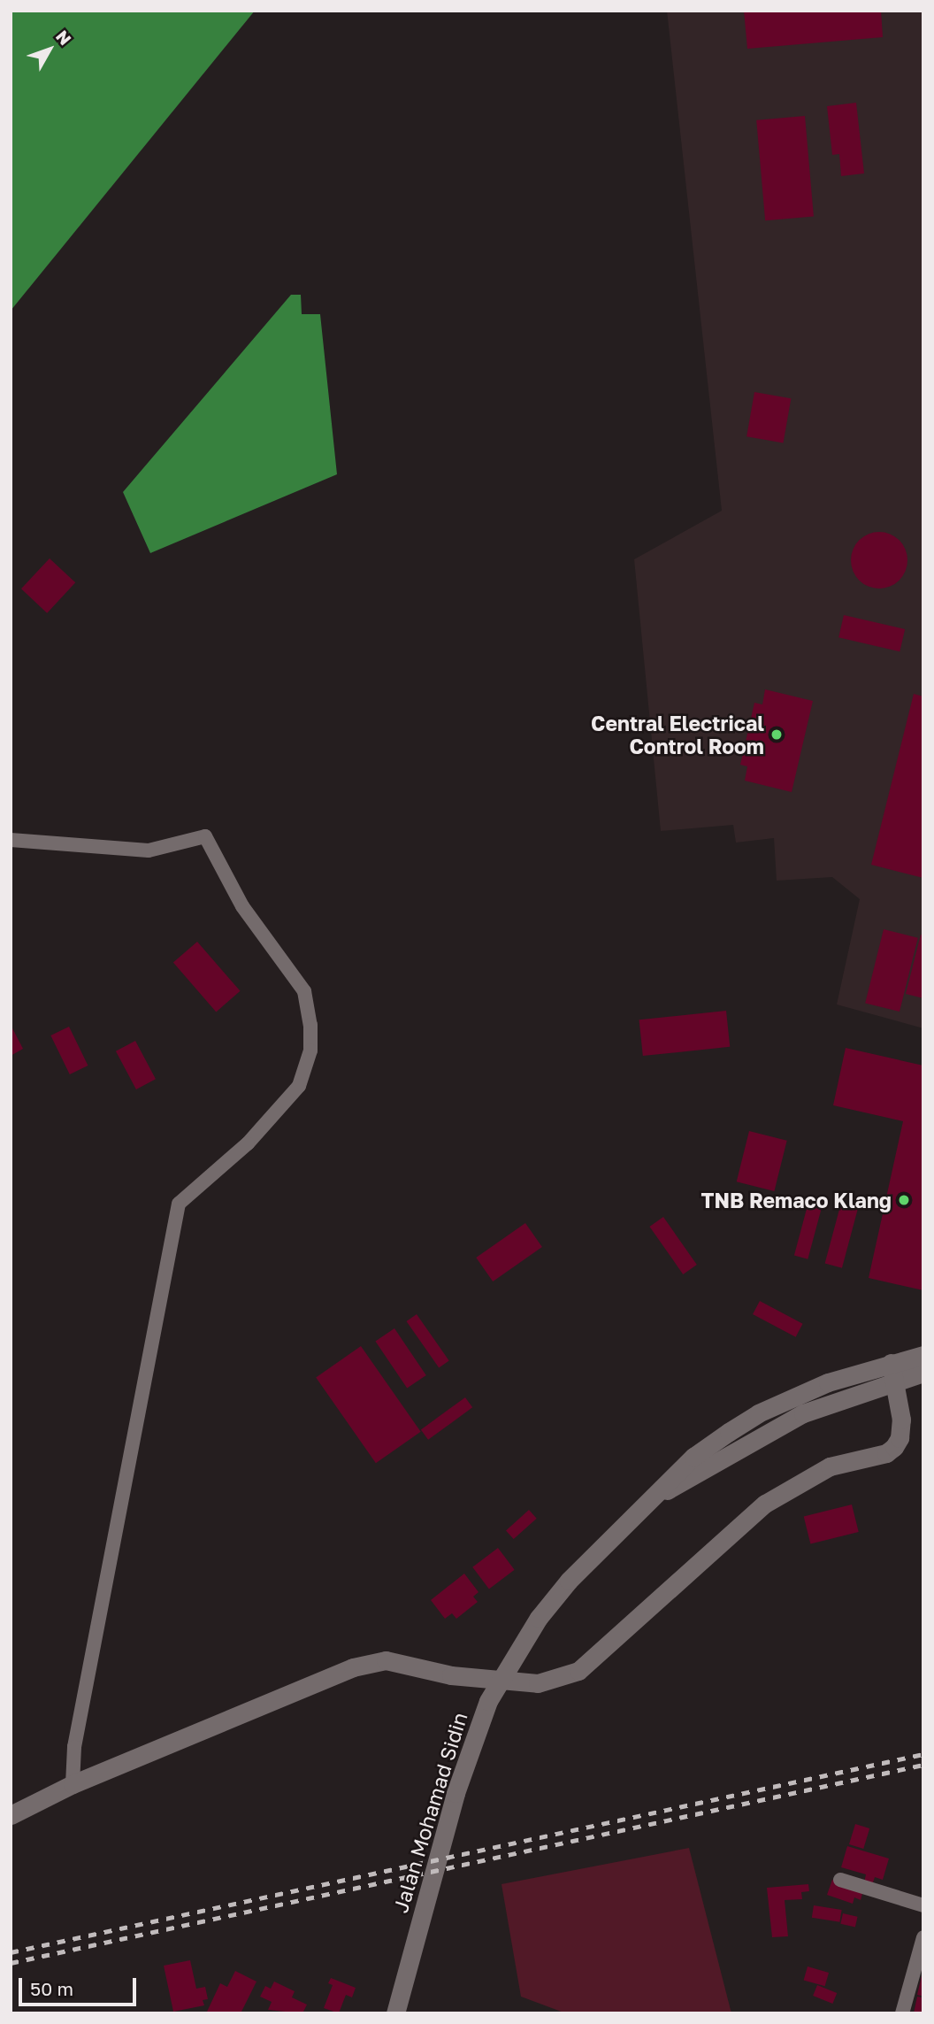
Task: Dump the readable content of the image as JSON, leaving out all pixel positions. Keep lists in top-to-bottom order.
{
  "streets": {
    "street": ["Jalan Mohamad Sidin"]
  },
  "places": ["Central Electrical Control Room", "TNB Remaco Klang"],
  "scale_bar": "50 m",
  "north": "top right"
}
